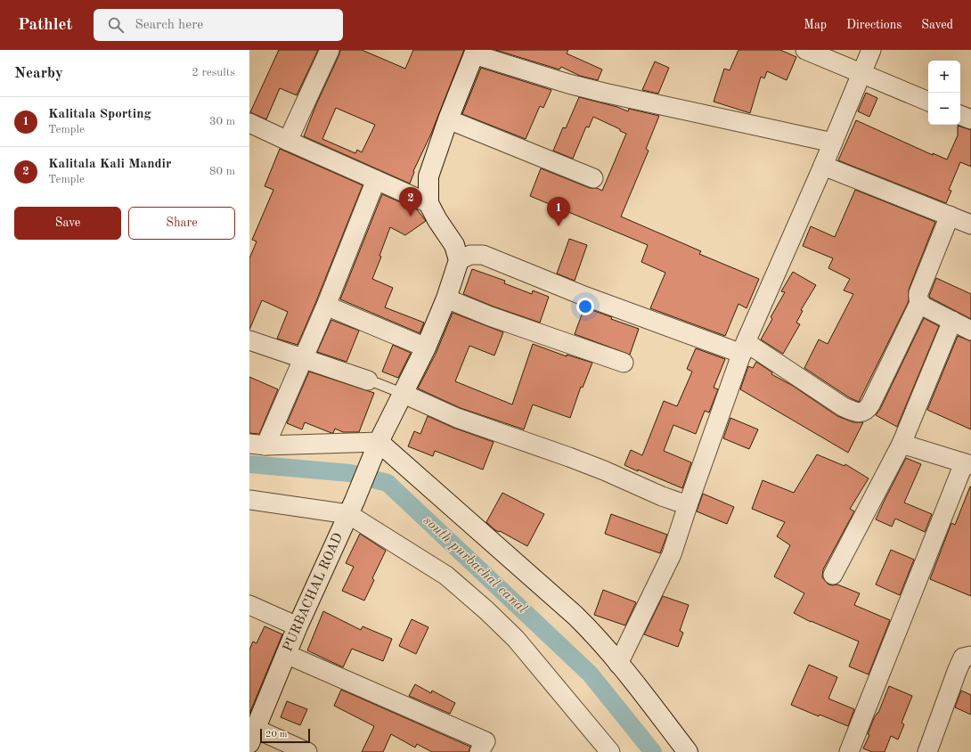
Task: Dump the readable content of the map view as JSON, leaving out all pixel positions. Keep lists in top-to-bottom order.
{
  "streets": {
    "street": ["PURBACHAL ROAD"]
  },
  "water": ["south purbachal canal"],
  "scale_bar": "20 m",
  "page": {
    "header": "Pathlet",
    "search": "Search here",
    "nav": ["Map", "Directions", "Saved"],
    "heading": ["Nearby", "2 results"],
    "map_buttons": ["+", "−"],
    "list": [
      {
        "mark": "1",
        "name": "Kalitala Sporting",
        "note": "Temple",
        "value": "30 m"
      },
      {
        "mark": "2",
        "name": "Kalitala Kali Mandir",
        "note": "Temple",
        "value": "80 m"
      }
    ],
    "pins": ["2", "1"],
    "buttons": ["Save", "Share"],
    "scale": "20 m"
  }
}
